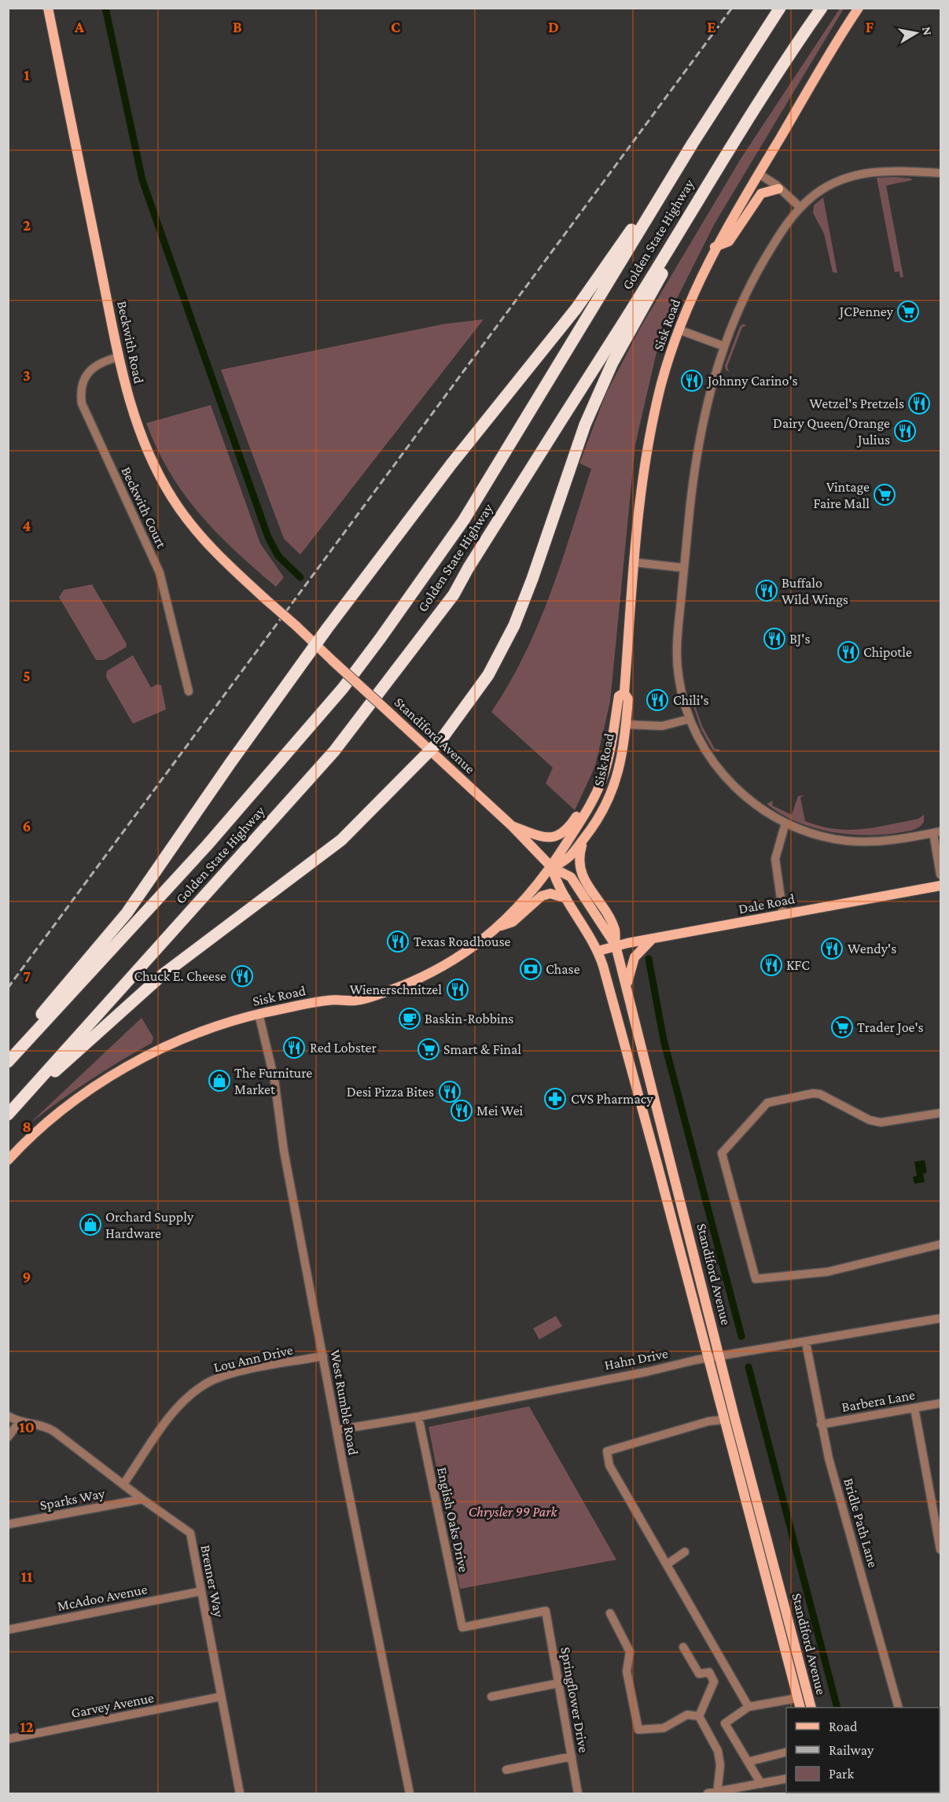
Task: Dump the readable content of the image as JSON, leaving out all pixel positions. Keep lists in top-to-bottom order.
{
  "streets": {
    "highway": ["Golden State Highway"],
    "main road": [
      "Sisk Road",
      "Beckwith Road",
      "Standiford Avenue",
      "Dale Road"
    ],
    "street": [
      "Beckwith Court",
      "Lou Ann Drive",
      "Hahn Drive",
      "Barbera Lane",
      "West Rumble Road",
      "Sparks Way",
      "English Oaks Drive",
      "Bridle Path Lane",
      "Brenner Way",
      "McAdoo Avenue",
      "Springflower Drive",
      "Garvey Avenue"
    ]
  },
  "crossings": [
    ["Sisk Road", "Standiford Avenue"],
    ["Sisk Road", "West Rumble Road"],
    ["Beckwith Road", "Beckwith Court"],
    ["Beckwith Road", "Standiford Avenue"],
    ["Standiford Avenue", "Dale Road"],
    ["Standiford Avenue", "Hahn Drive"],
    ["Lou Ann Drive", "West Rumble Road"],
    ["Lou Ann Drive", "Brenner Way"],
    ["Hahn Drive", "West Rumble Road"],
    ["Hahn Drive", "English Oaks Drive"],
    ["Hahn Drive", "Bridle Path Lane"],
    ["Barbera Lane", "Bridle Path Lane"],
    ["Sparks Way", "Brenner Way"],
    ["English Oaks Drive", "Springflower Drive"],
    ["Brenner Way", "McAdoo Avenue"],
    ["Brenner Way", "Garvey Avenue"]
  ],
  "parks": ["Chrysler 99 Park"],
  "places": {
    "supermarket": [
      "JCPenney",
      "Vintage Faire Mall",
      "Trader Joe's",
      "Smart & Final"
    ],
    "restaurant": [
      "Johnny Carino's",
      "Wetzel's Pretzels",
      "Dairy Queen/Orange Julius",
      "Buffalo Wild Wings",
      "BJ's",
      "Chipotle",
      "Chili's",
      "Texas Roadhouse",
      "Wendy's",
      "KFC",
      "Chuck E. Cheese",
      "Wienerschnitzel",
      "Red Lobster",
      "Desi Pizza Bites",
      "Mei Wei"
    ],
    "bank": ["Chase"],
    "cafe": ["Baskin-Robbins"],
    "shop": ["The Furniture Market", "Orchard Supply Hardware"],
    "pharmacy": ["CVS Pharmacy"]
  },
  "legend": ["Road", "Railway", "Park"],
  "north": "right",
  "grid": {
    "columns": [
      "A",
      "B",
      "C",
      "D",
      "E",
      "F"
    ],
    "rows": [
      "1",
      "2",
      "3",
      "4",
      "5",
      "6",
      "7",
      "8",
      "9",
      "10",
      "11",
      "12"
    ]
  }
}
